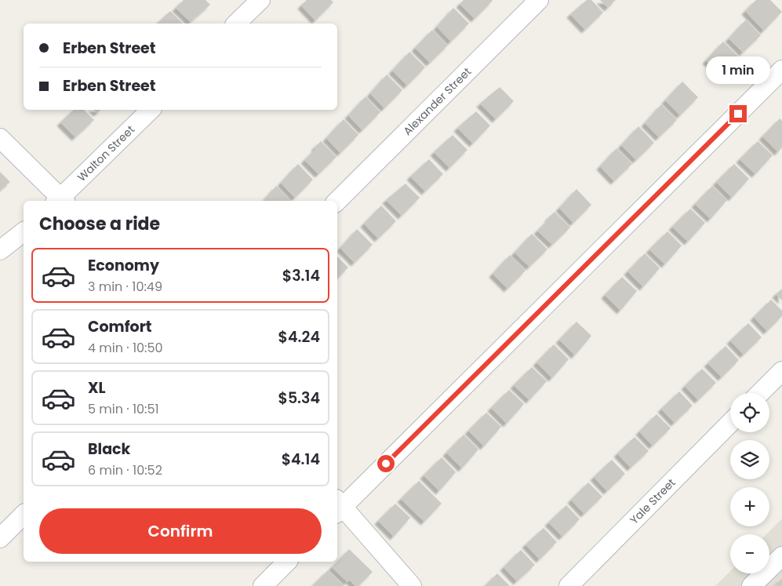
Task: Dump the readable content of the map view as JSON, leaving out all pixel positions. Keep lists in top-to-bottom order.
{
  "streets": {
    "street": ["Alexander Street", "Walton Street", "Yale Street"]
  },
  "page": {
    "banner": ["Erben Street", "Erben Street"],
    "bubble": "1 min",
    "heading": "Choose a ride",
    "list": [
      {
        "name": "Economy",
        "note": "3 min · 10:49",
        "value": "$3.14"
      },
      {
        "name": "Comfort",
        "note": "4 min · 10:50",
        "value": "$4.24"
      },
      {
        "name": "XL",
        "note": "5 min · 10:51",
        "value": "$5.34"
      },
      {
        "name": "Black",
        "note": "6 min · 10:52",
        "value": "$4.14"
      }
    ],
    "map_buttons": ["+", "−"],
    "buttons": "Confirm"
  }
}
